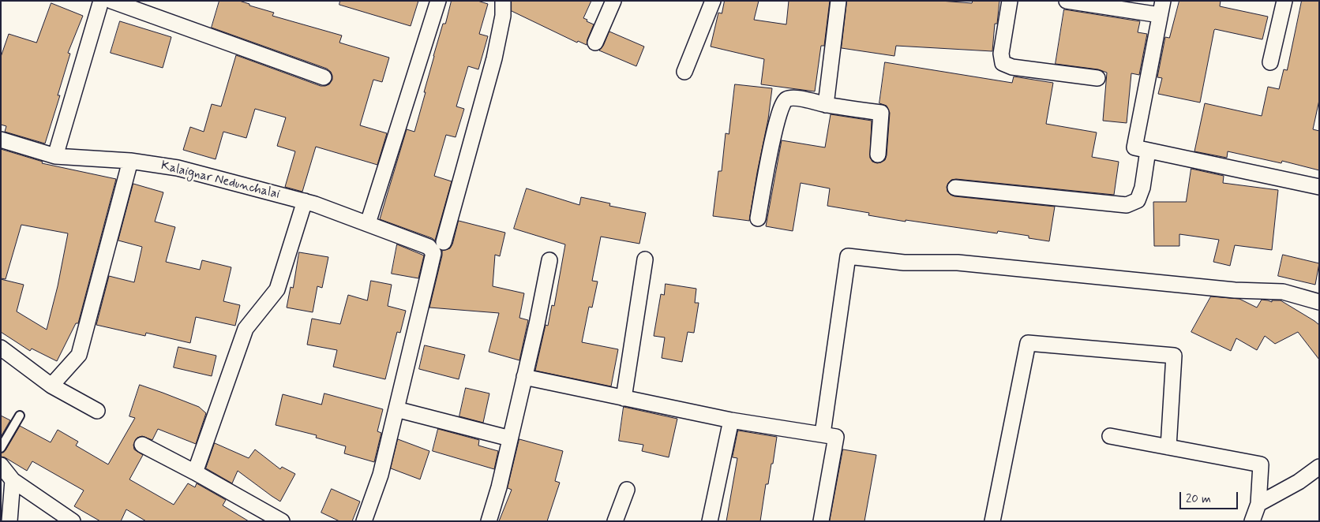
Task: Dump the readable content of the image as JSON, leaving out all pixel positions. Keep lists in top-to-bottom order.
{
  "streets": {
    "street": ["Kalaignar Nedunchalai"]
  },
  "scale_bar": "20 m"
}
